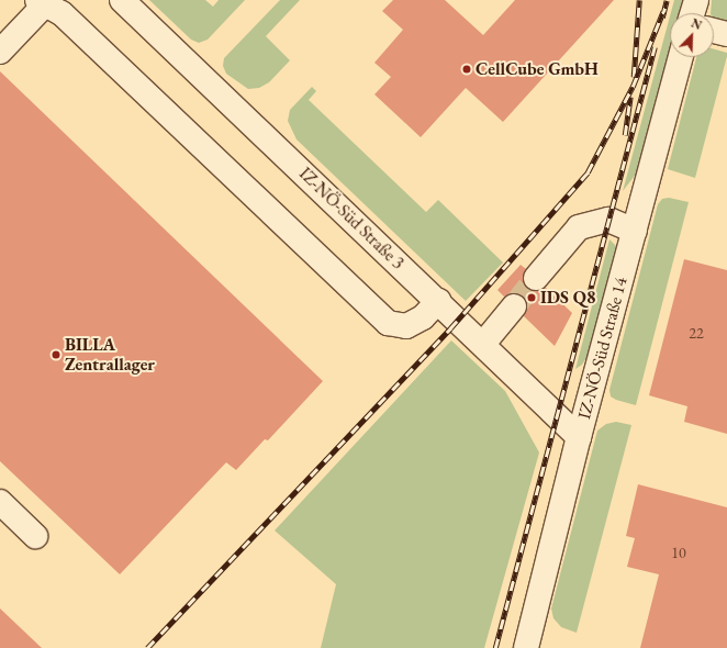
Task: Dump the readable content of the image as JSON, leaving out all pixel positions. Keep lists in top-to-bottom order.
{
  "streets": {
    "street": ["IZ-NÖ-Süd Straße 3", "IZ-NÖ-Süd Straße 14"]
  },
  "crossings": [
    ["IZ-NÖ-Süd Straße 3", "IZ-NÖ-Süd Straße 14"]
  ],
  "places": ["CellCube GmbH", "IDS Q8", "BILLA Zentrallager"],
  "house_numbers": ["22", "10"],
  "north": "top right"
}
